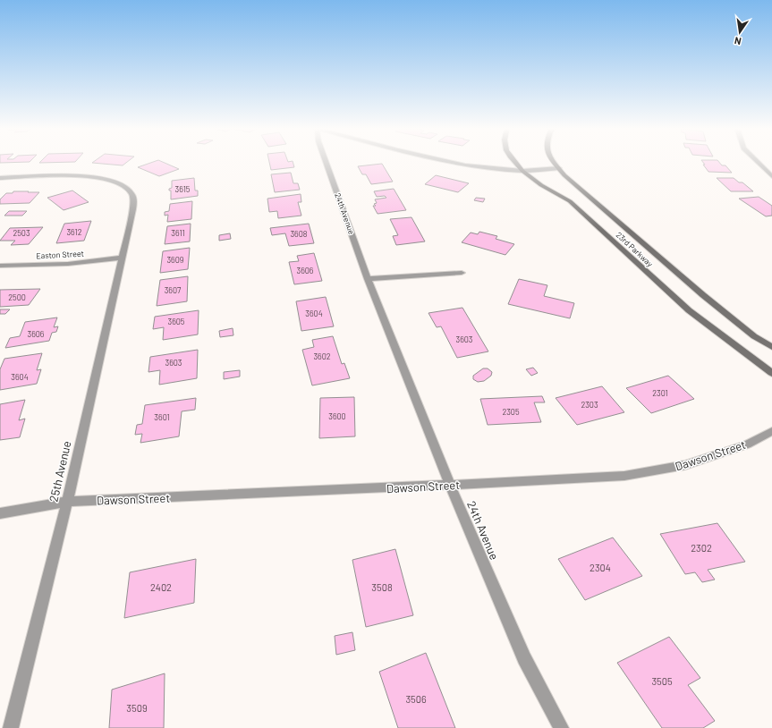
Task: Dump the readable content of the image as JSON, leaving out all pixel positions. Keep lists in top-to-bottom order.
{
  "streets": {
    "street": [
      "24th Avenue",
      "23rd Parkway",
      "Easton Street",
      "Dawson Street",
      "25th Avenue"
    ]
  },
  "crossings": [
    ["24th Avenue", "Dawson Street"],
    ["Easton Street", "25th Avenue"],
    ["Dawson Street", "25th Avenue"]
  ],
  "house_numbers": [
    "3615",
    "3612",
    "2503",
    "3611",
    "3608",
    "3609",
    "3606",
    "3607",
    "2500",
    "3604",
    "3605",
    "3606",
    "3603",
    "3602",
    "3603",
    "3604",
    "2301",
    "2303",
    "2305",
    "3600",
    "3601",
    "2302",
    "2304",
    "2402",
    "3508",
    "3505",
    "3506",
    "3509"
  ],
  "north": "bottom"
}
